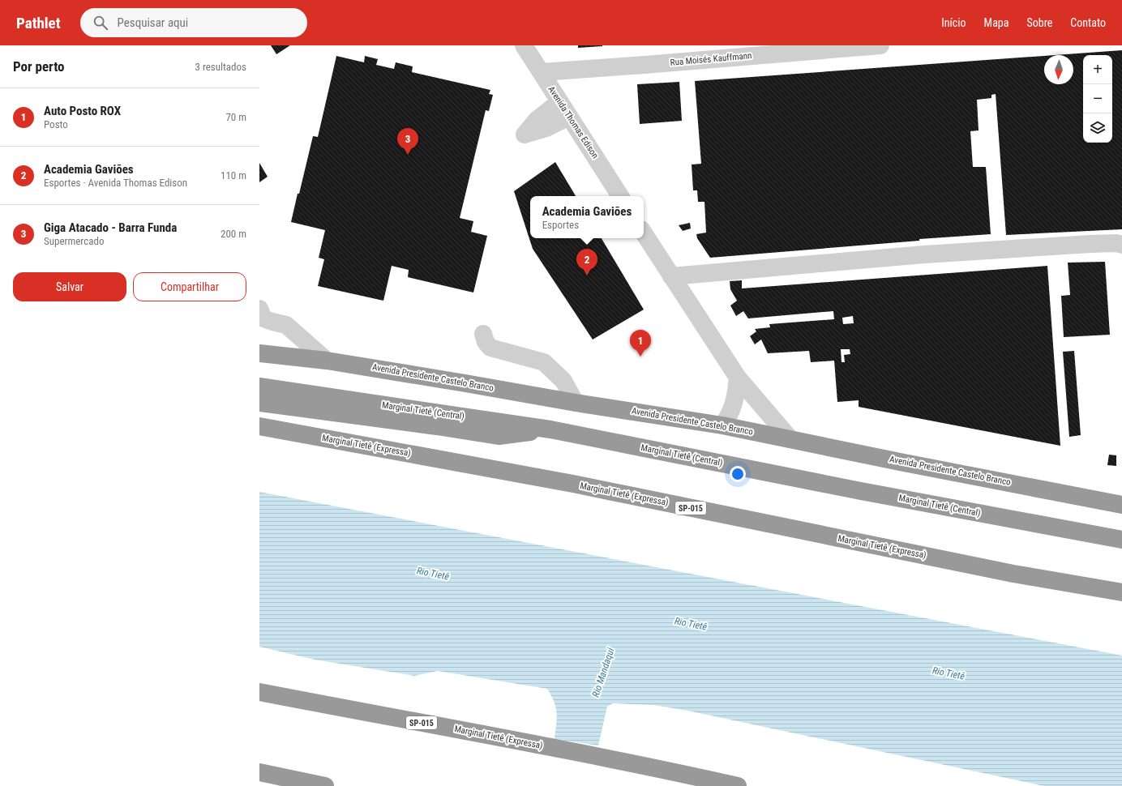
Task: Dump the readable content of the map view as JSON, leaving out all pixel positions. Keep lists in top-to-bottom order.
{
  "streets": {
    "highway": [
      "Avenida Presidente Castelo Branco",
      "Marginal Tietê (Central)",
      "Marginal Tietê (Expressa)",
      "SP-015"
    ],
    "street": ["Rua Moisés Kauffmann", "Avenida Thomas Edison"]
  },
  "crossings": [
    ["Rua Moisés Kauffmann", "Avenida Thomas Edison"]
  ],
  "water": ["Rio Tietê", "Rio Mandaqui"],
  "north": "bottom",
  "page": {
    "header": "Pathlet",
    "search": "Pesquisar aqui",
    "nav": [
      "Início",
      "Mapa",
      "Sobre",
      "Contato"
    ],
    "heading": ["Por perto", "3 resultados"],
    "map_buttons": ["+", "−"],
    "list": [
      {
        "mark": "1",
        "name": "Auto Posto ROX",
        "note": "Posto",
        "value": "70 m"
      },
      {
        "mark": "2",
        "name": "Academia Gaviões",
        "note": "Esportes · Avenida Thomas Edison",
        "value": "110 m"
      },
      {
        "mark": "3",
        "name": "Giga Atacado - Barra Funda",
        "note": "Supermercado",
        "value": "200 m"
      }
    ],
    "pins": ["3", "2", "1"],
    "popup": ["Academia Gaviões", "Esportes"],
    "buttons": ["Salvar", "Compartilhar"]
  }
}
